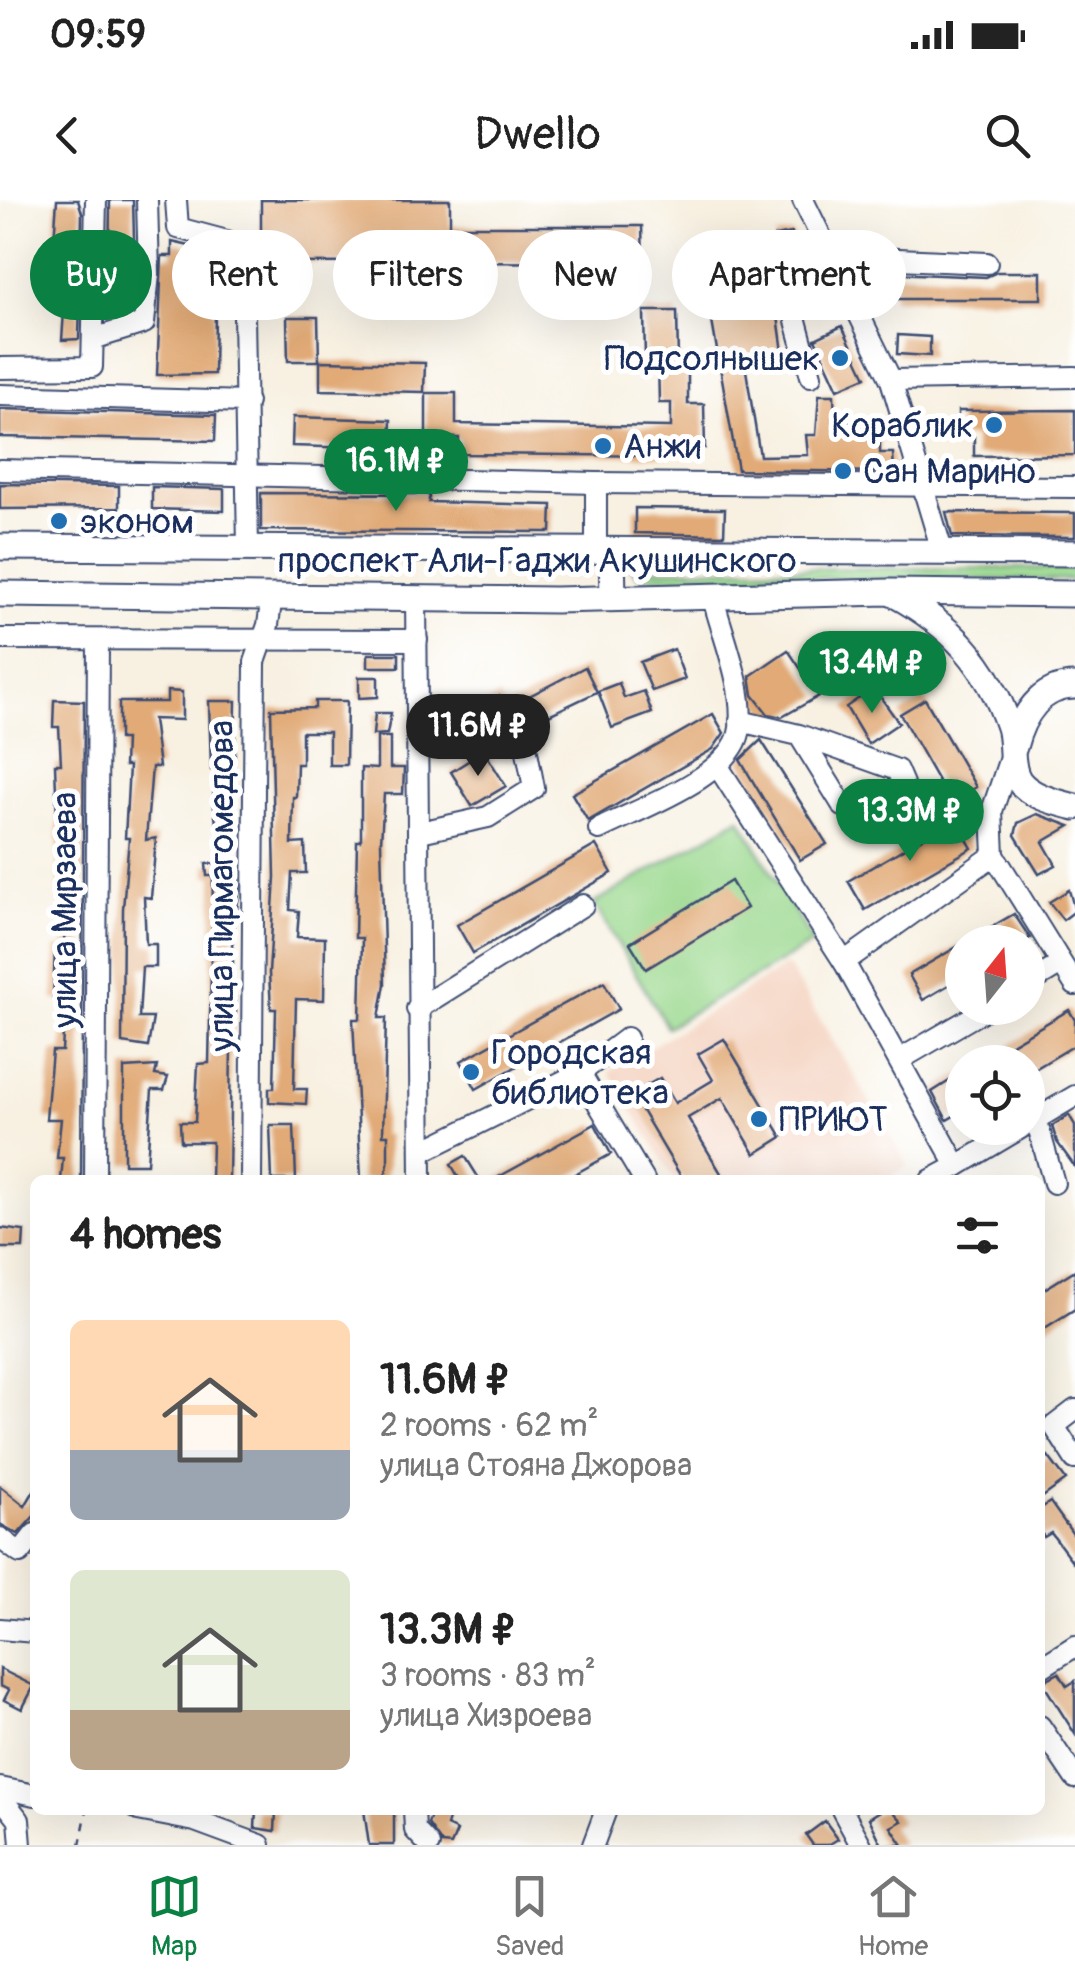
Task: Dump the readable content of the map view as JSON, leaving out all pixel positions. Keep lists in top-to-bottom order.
{
  "streets": {
    "main road": ["проспект Али-Гаджи Акушинского"],
    "street": ["улица Пирмагомедова", "улица Мирзаева"]
  },
  "crossings": [
    ["проспект Али-Гаджи Акушинского", "улица Пирмагомедова"]
  ],
  "places": [
    "Подсолнышек",
    "Кораблик",
    "Анжи",
    "Сан Марино",
    "эконом",
    "Городская библиотека",
    "ПРИЮТ"
  ],
  "north": "top",
  "page": {
    "status": "09:59",
    "header": "Dwello",
    "chip": [
      "Buy",
      "Rent",
      "Filters",
      "New",
      "Apartment"
    ],
    "price": [
      "16.1M ₽",
      "13.4M ₽",
      "11.6M ₽",
      "13.3M ₽"
    ],
    "heading": "4 homes",
    "list": [
      {
        "name": "11.6M ₽",
        "note": "2 rooms · 62 m² · улица Стояна Джорова"
      },
      {
        "name": "13.3M ₽",
        "note": "3 rooms · 83 m² · улица Хизроева"
      }
    ],
    "tabs": ["Map", "Saved", "Home"]
  }
}
